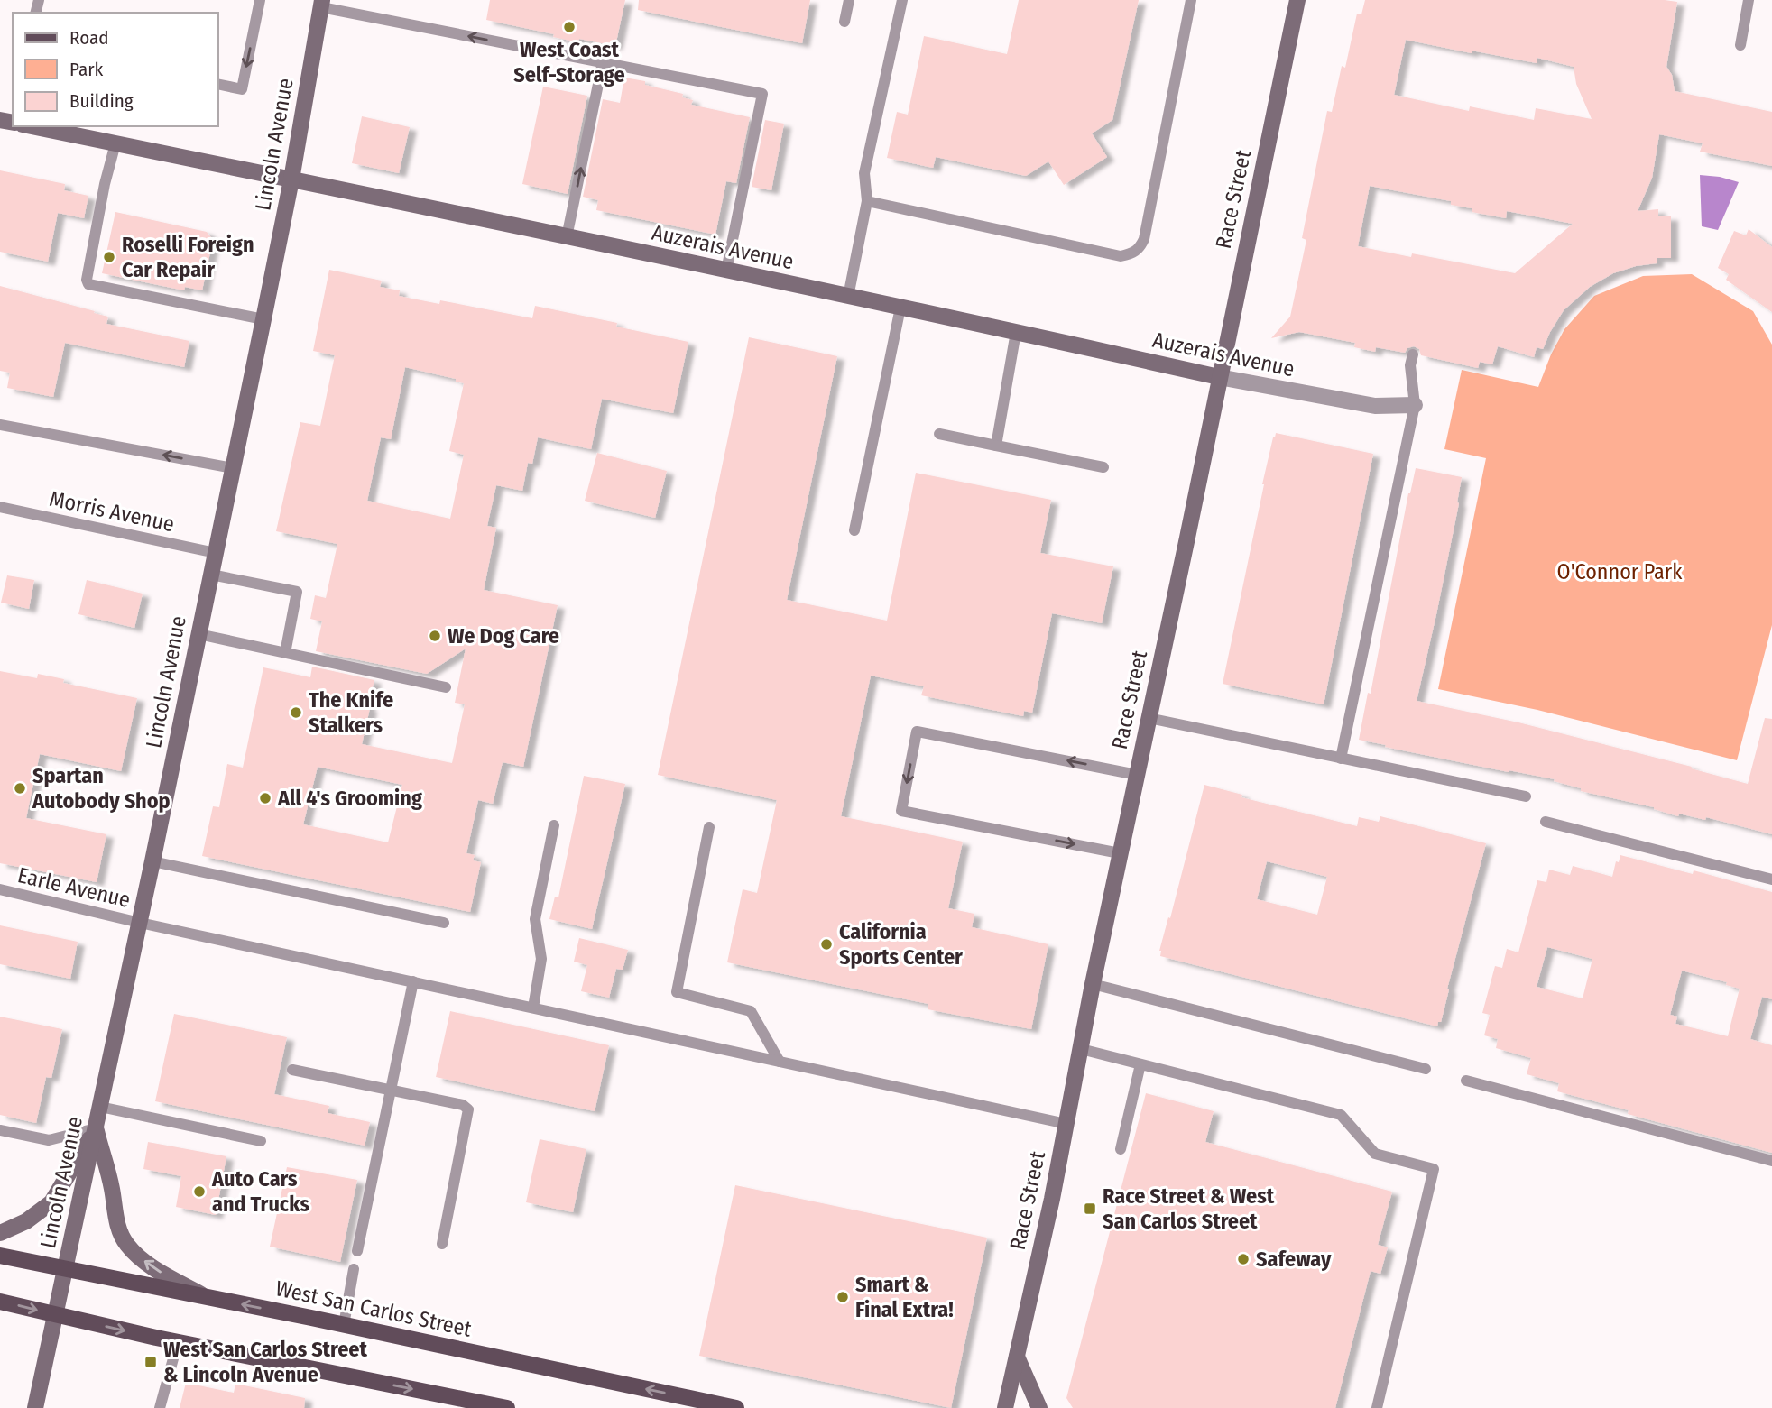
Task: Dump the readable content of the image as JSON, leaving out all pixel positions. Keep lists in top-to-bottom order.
{
  "streets": {
    "main road": [
      "Lincoln Avenue",
      "Race Street",
      "Auzerais Avenue",
      "West San Carlos Street"
    ],
    "lane": ["Morris Avenue", "Earle Avenue"]
  },
  "crossings": [
    ["Lincoln Avenue", "Auzerais Avenue"],
    ["Lincoln Avenue", "Morris Avenue"],
    ["Lincoln Avenue", "Earle Avenue"],
    ["Lincoln Avenue", "West San Carlos Street"],
    ["Race Street", "Auzerais Avenue"],
    ["Race Street", "Earle Avenue"]
  ],
  "parks": ["O'Connor Park"],
  "places": {
    "other": [
      "West Coast Self-Storage",
      "Roselli Foreign Car Repair",
      "We Dog Care",
      "The Knife Stalkers",
      "Spartan Autobody Shop",
      "All 4's Grooming",
      "California Sports Center",
      "Auto Cars and Trucks",
      "Safeway",
      "Smart & Final Extra!"
    ],
    "transit": ["Race Street & West San Carlos Street", "West San Carlos Street & Lincoln Avenue"]
  },
  "legend": ["Road", "Park", "Building"]
}
